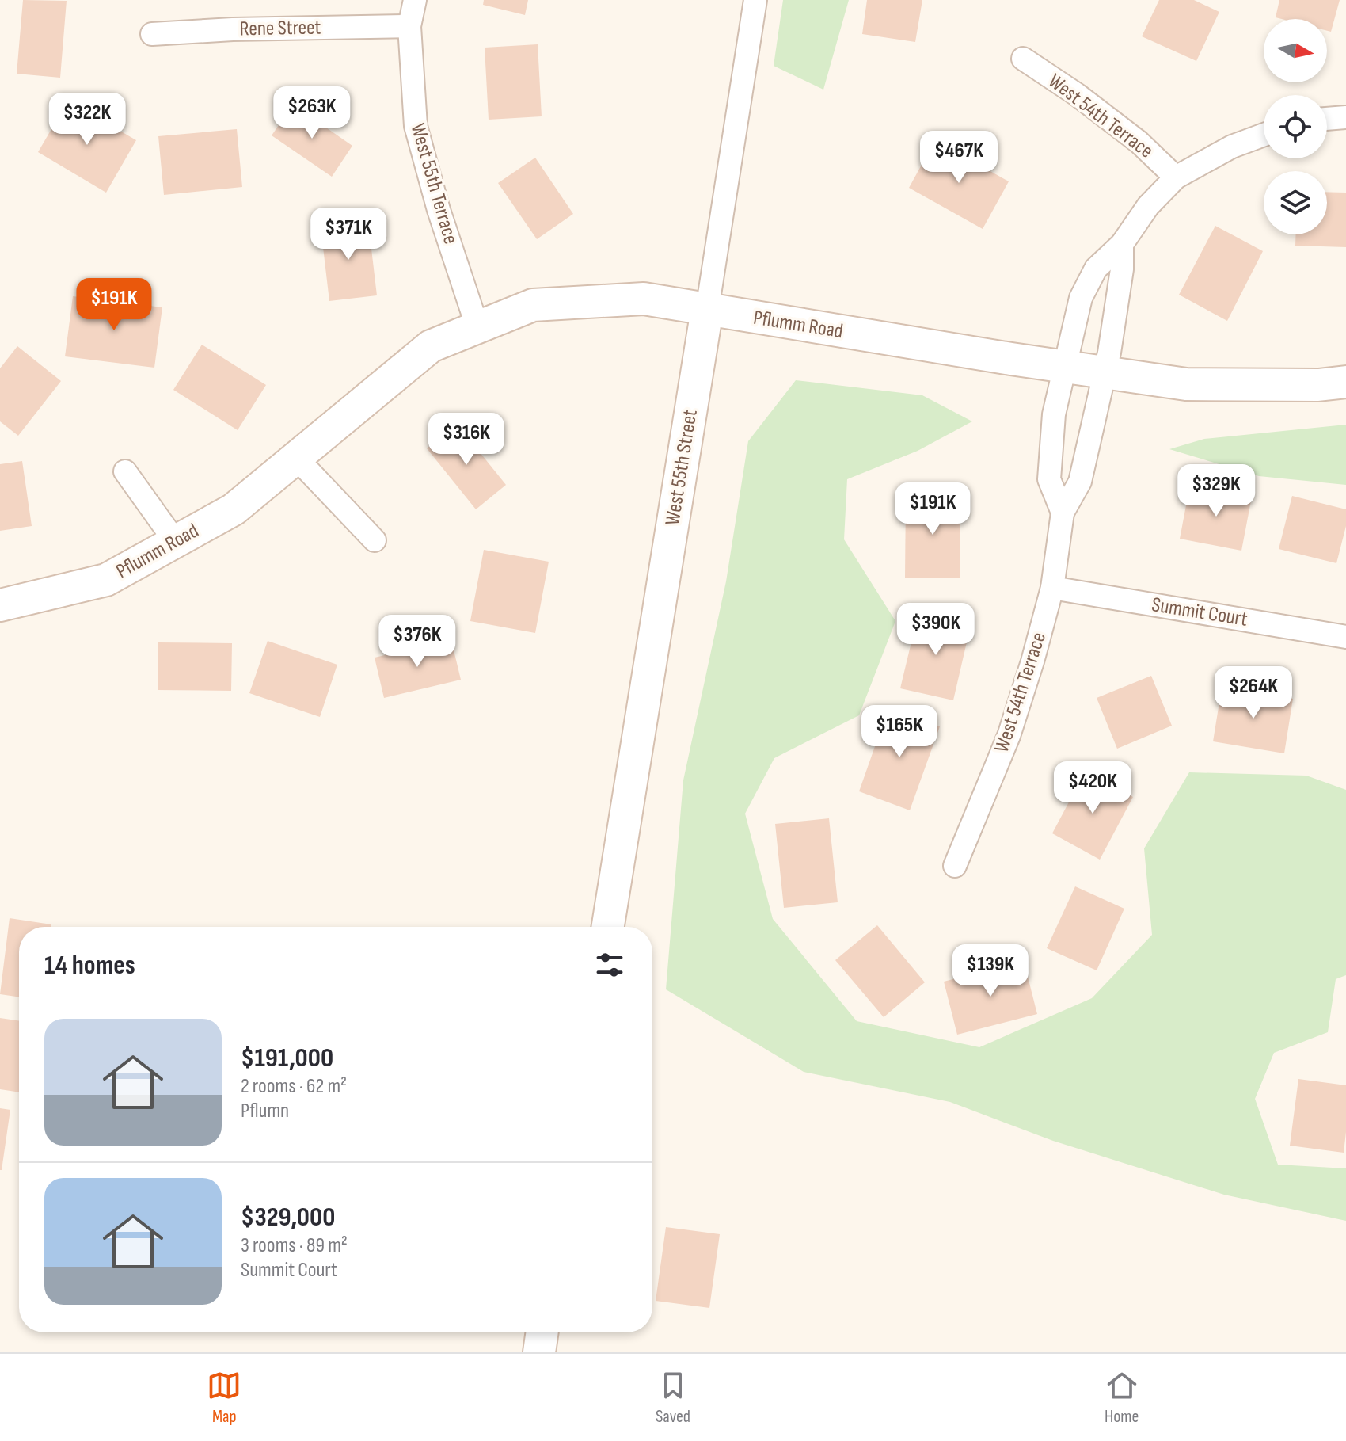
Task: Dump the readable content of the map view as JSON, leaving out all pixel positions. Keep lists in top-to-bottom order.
{
  "streets": {
    "main road": ["Pflumm Road", "West 55th Street"],
    "street": [
      "Rene Street",
      "West 54th Terrace",
      "West 55th Terrace",
      "Summit Court"
    ]
  },
  "crossings": [
    ["Rene Street", "West 55th Terrace"],
    ["West 54th Terrace", "Pflumm Road"],
    ["West 54th Terrace", "Summit Court"],
    ["West 55th Terrace", "Pflumm Road"],
    ["Pflumm Road", "West 55th Street"]
  ],
  "north": "right",
  "page": {
    "price": [
      "$263K",
      "$322K",
      "$467K",
      "$371K",
      "$191K",
      "$316K",
      "$329K",
      "$191K",
      "$390K",
      "$376K",
      "$264K",
      "$165K",
      "$420K",
      "$139K"
    ],
    "heading": "14 homes",
    "list": [
      {
        "name": "$191,000",
        "note": "2 rooms · 62 m² · Pflumn"
      },
      {
        "name": "$329,000",
        "note": "3 rooms · 89 m² · Summit Court"
      }
    ],
    "tabs": ["Map", "Saved", "Home"]
  }
}
